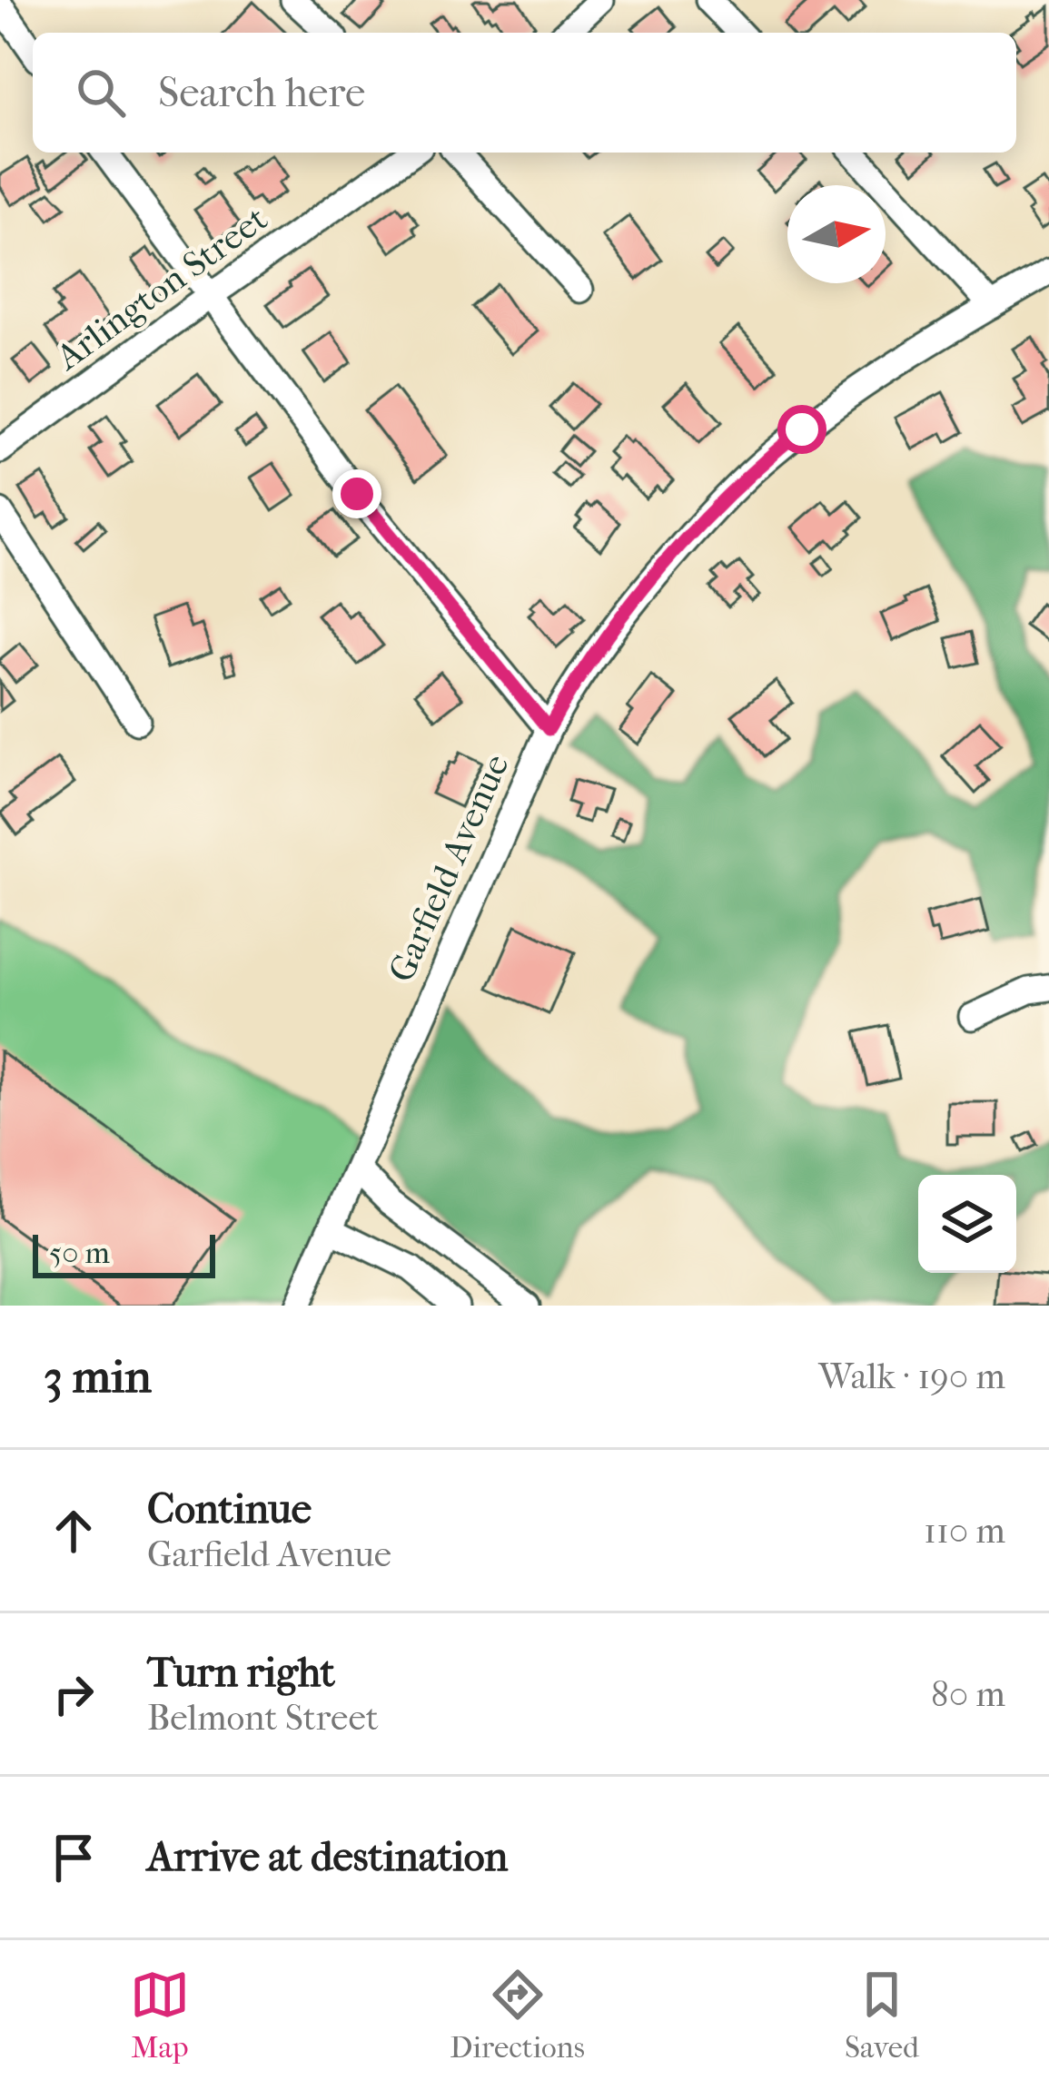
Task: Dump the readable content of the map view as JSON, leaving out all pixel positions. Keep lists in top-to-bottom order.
{
  "streets": {
    "street": ["Arlington Street", "Garfield Avenue"]
  },
  "scale_bar": "50 m",
  "north": "right",
  "page": {
    "search": "Search here",
    "scale": "50 m",
    "heading": ["3 min", "Walk · 190 m"],
    "list": [
      ["Continue", "Garfield Avenue", "110 m"],
      ["Turn right", "Belmont Street", "80 m"],
      "Arrive at destination"
    ],
    "nav": ["Map", "Directions", "Saved"]
  }
}
